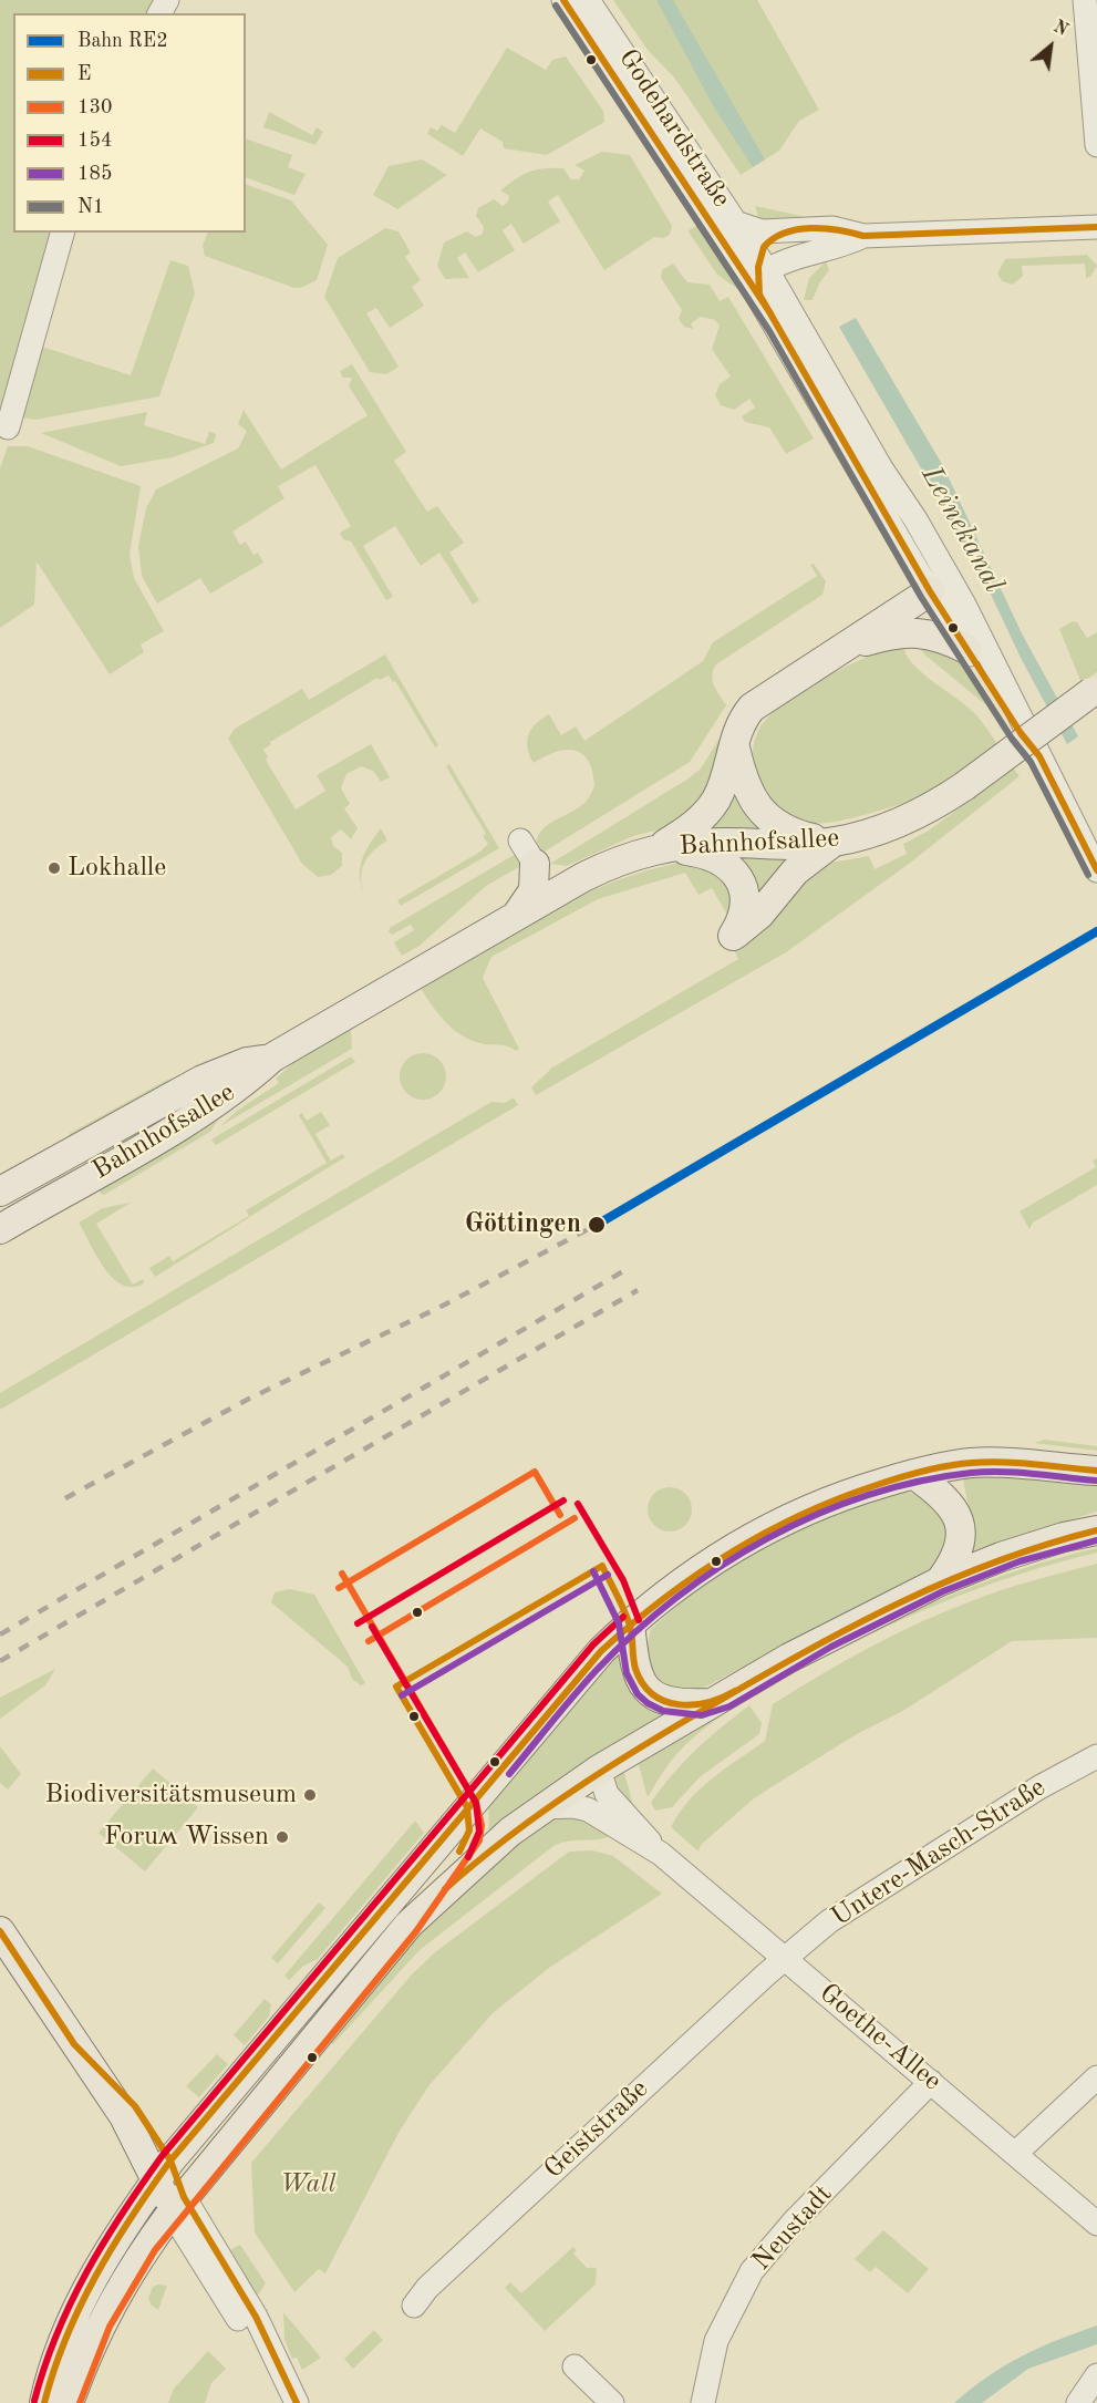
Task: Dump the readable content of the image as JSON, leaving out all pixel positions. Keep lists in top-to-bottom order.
{
  "streets": {
    "main road": ["Bahnhofsallee"],
    "street": [
      "Godehardstraße",
      "Untere-Masch-Straße",
      "Goethe-Allee",
      "Geiststraße",
      "Neustadt"
    ]
  },
  "crossings": [
    ["Untere-Masch-Straße", "Goethe-Allee"],
    ["Untere-Masch-Straße", "Geiststraße"],
    ["Goethe-Allee", "Geiststraße"],
    ["Goethe-Allee", "Neustadt"]
  ],
  "water": ["Leinekanal"],
  "parks": ["Wall"],
  "places": [
    "Lokhalle",
    "Göttingen",
    "Biodiversitätsmuseum",
    "Foruʍ Wissen"
  ],
  "lines": [
    "transit line E",
    "transit line N1",
    "rail line RE2",
    "transit line 130",
    "transit line 185",
    "transit line 154"
  ],
  "legend": [
    "Bahn RE2",
    "E",
    "130",
    "154",
    "185",
    "N1"
  ],
  "north": "top right"
}
